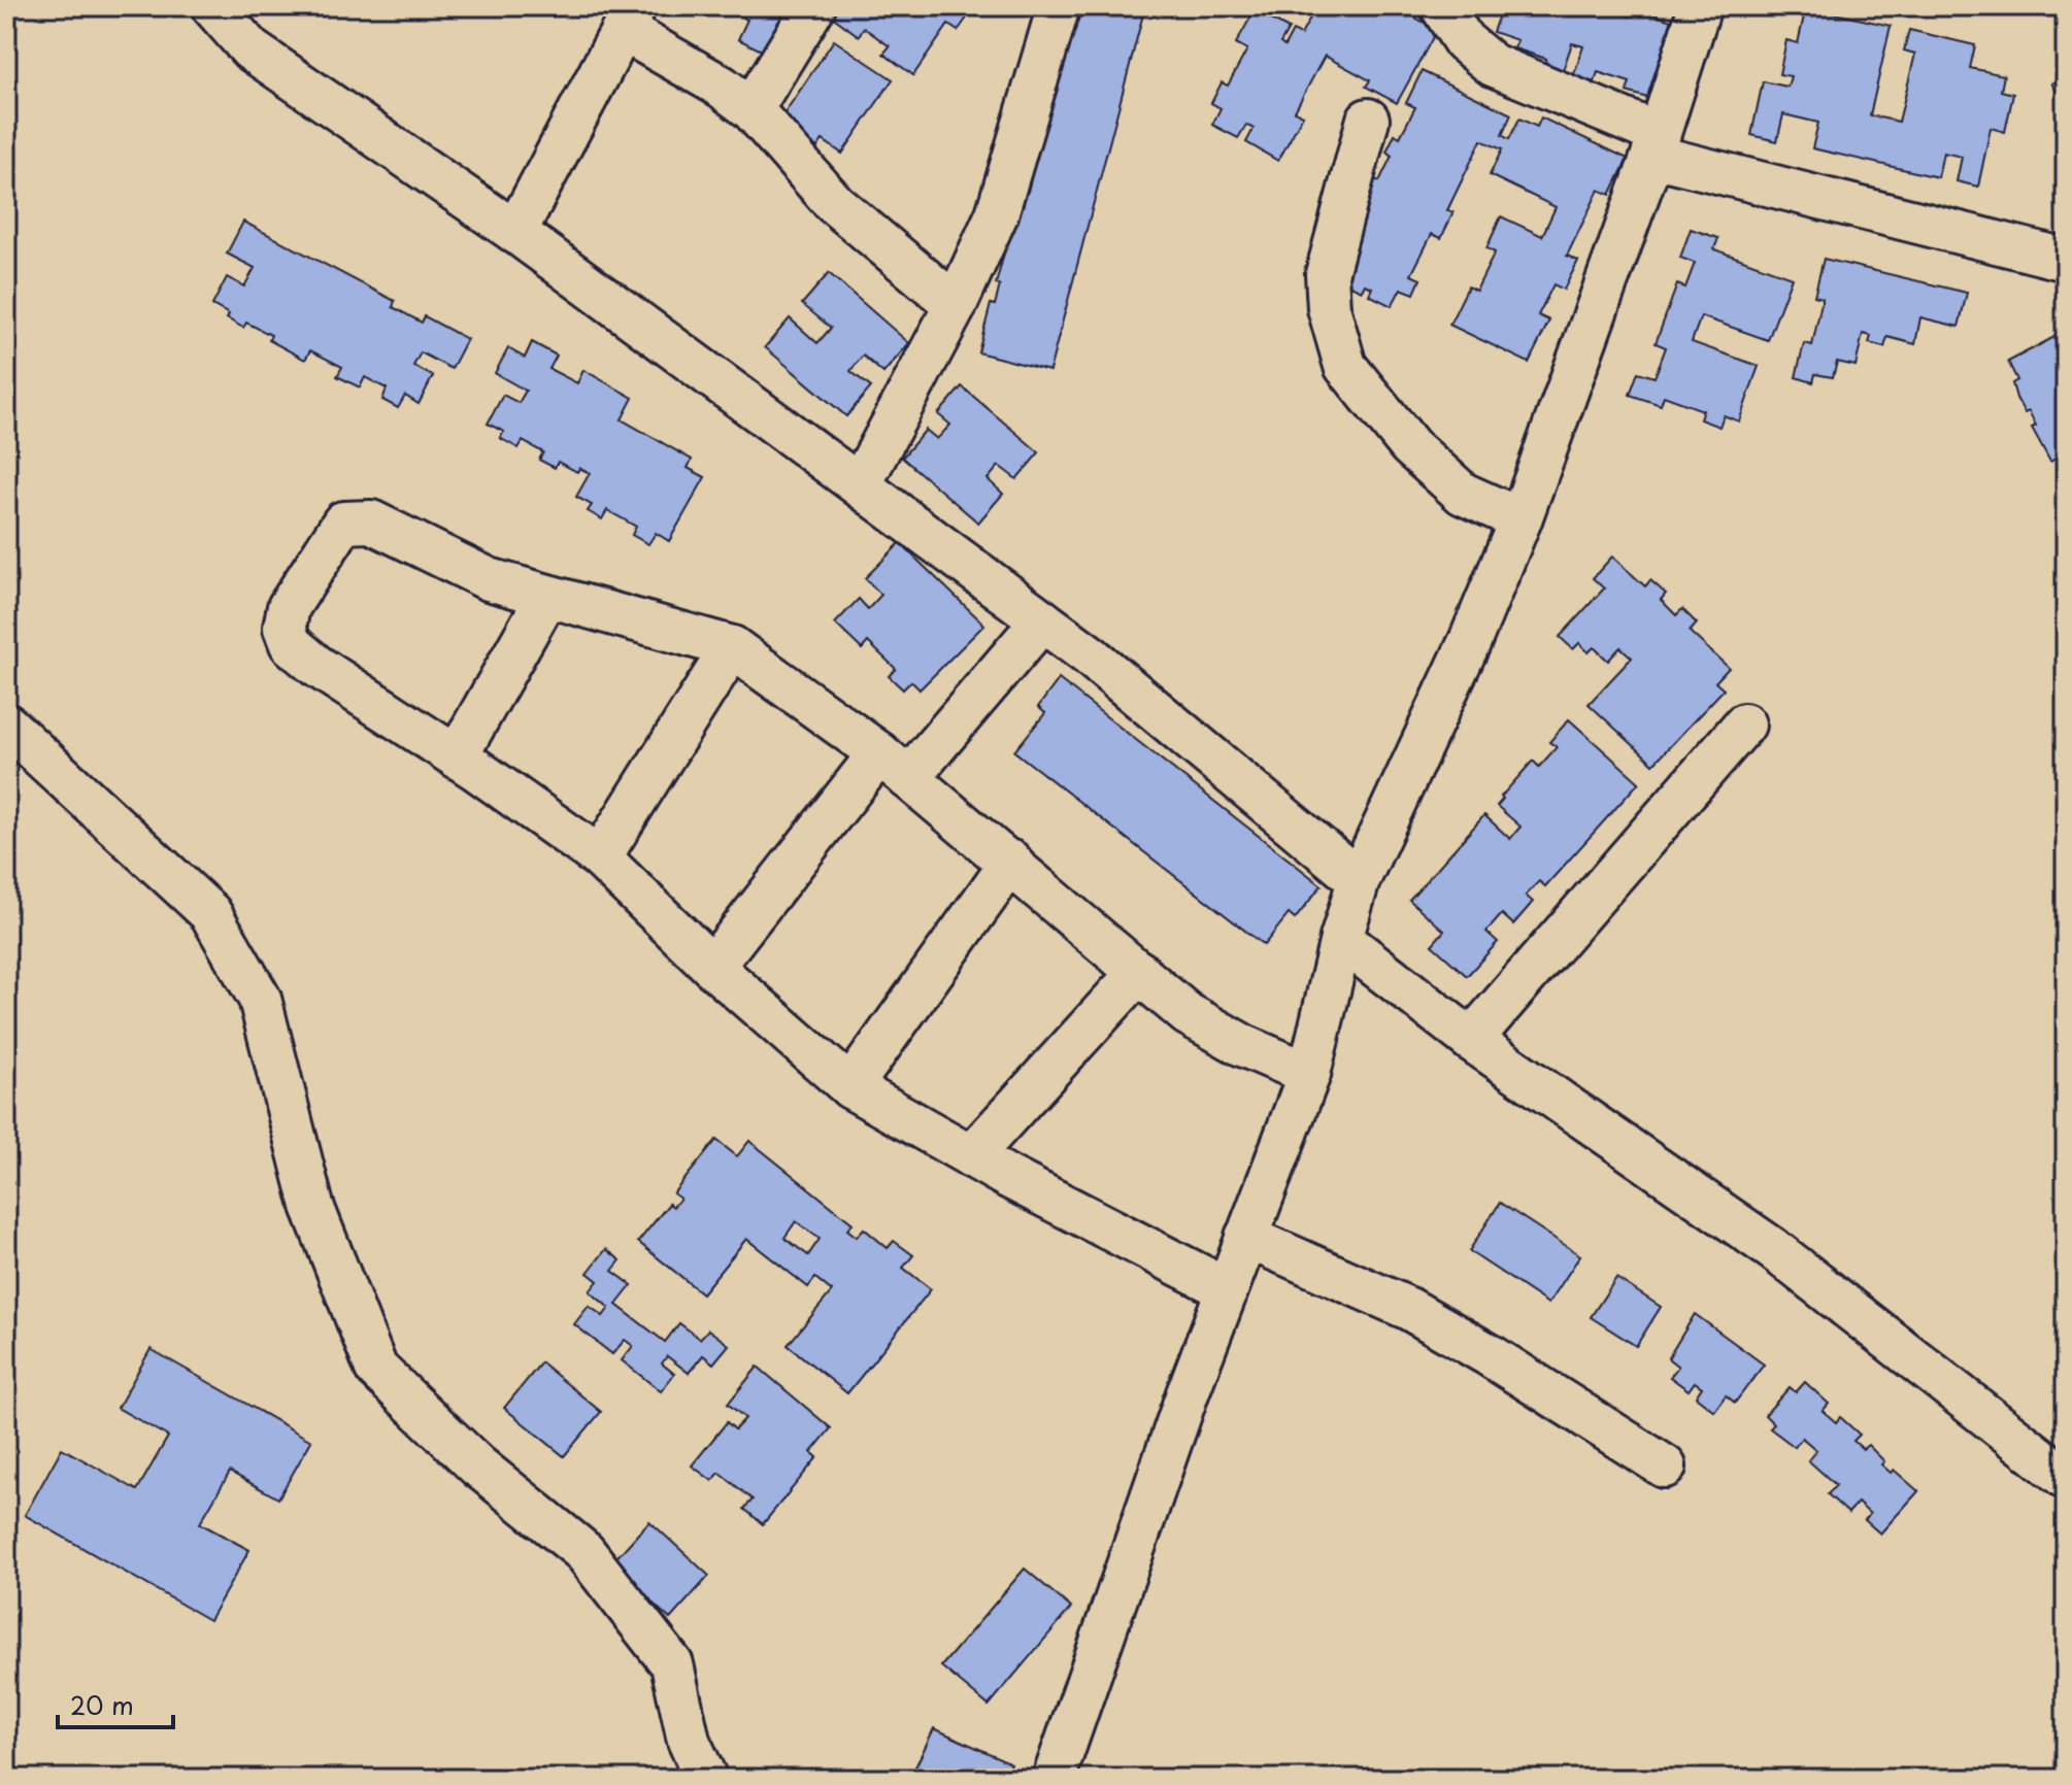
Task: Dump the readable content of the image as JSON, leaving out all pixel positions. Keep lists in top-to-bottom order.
{
  "scale_bar": "20 m"
}
